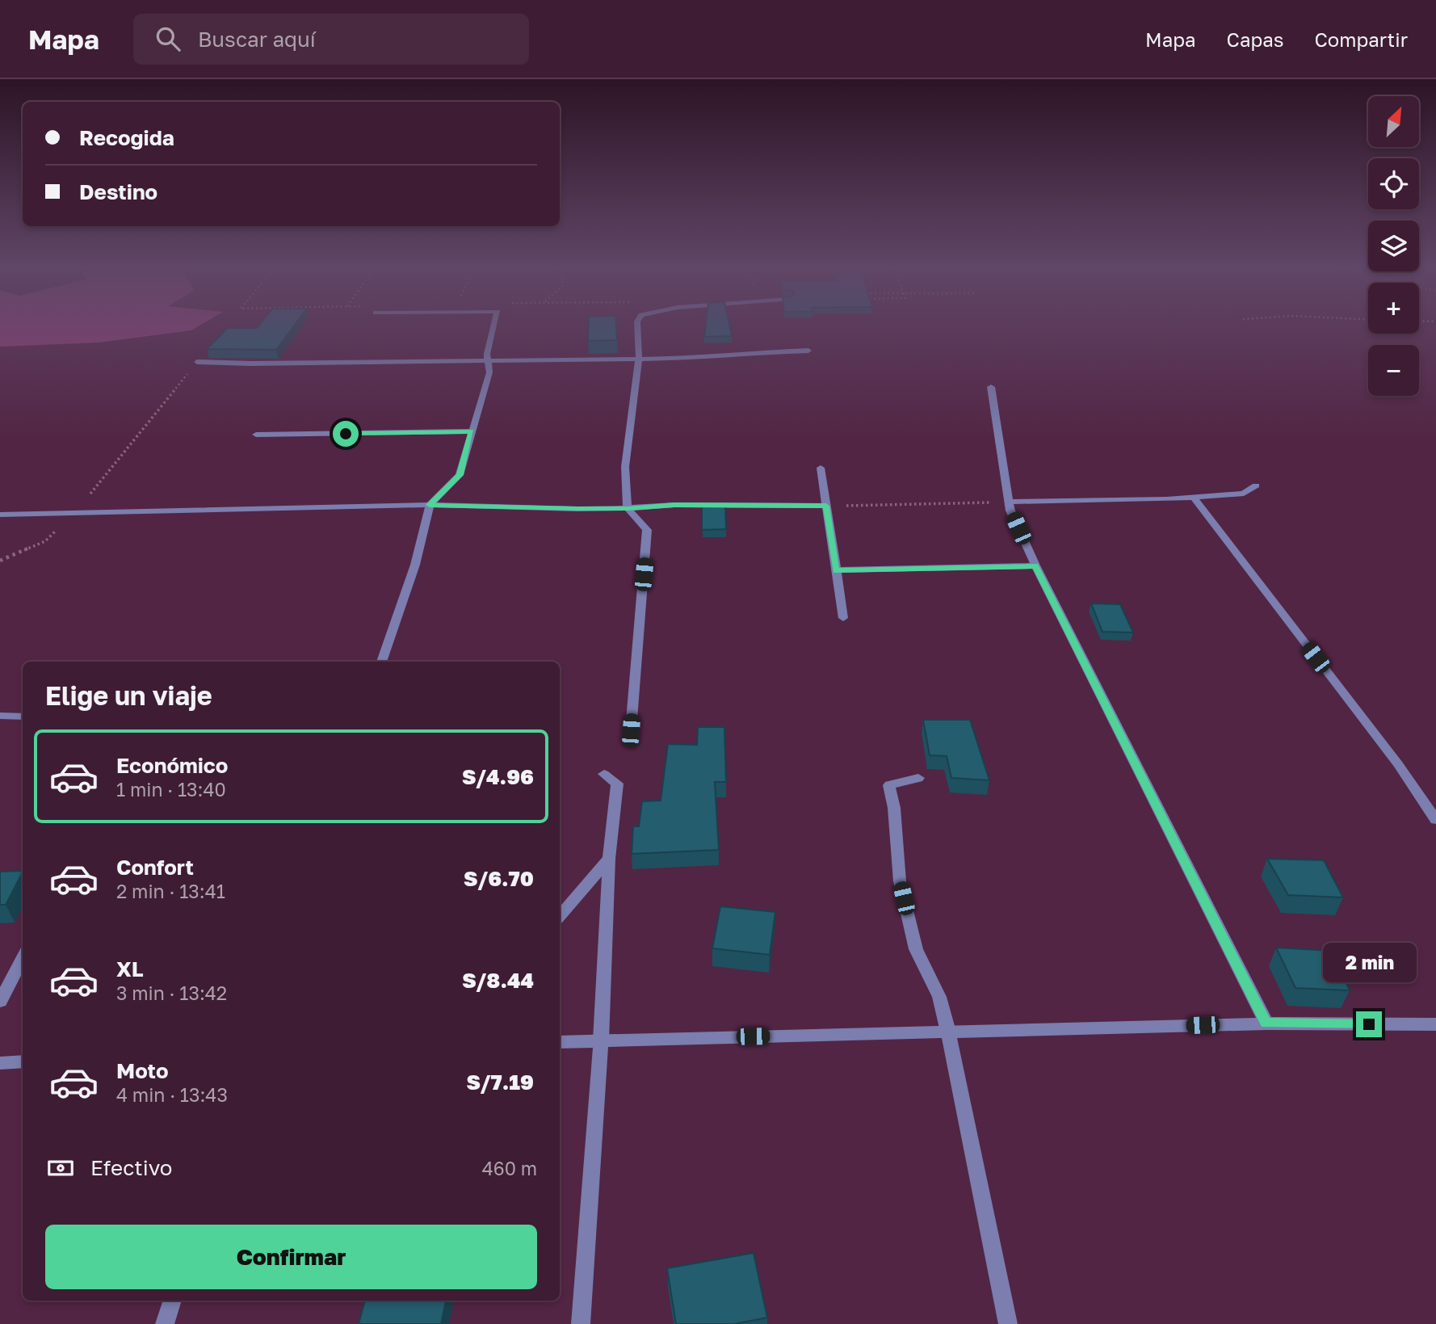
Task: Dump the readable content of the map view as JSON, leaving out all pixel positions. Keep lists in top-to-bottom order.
{
  "north": "top right",
  "page": {
    "header": "Mapa",
    "search": "Buscar aquí",
    "nav": ["Mapa", "Capas", "Compartir"],
    "map_buttons": ["+", "−"],
    "banner": ["Recogida", "Destino"],
    "heading": "Elige un viaje",
    "list": [
      {
        "name": "Económico",
        "note": "1 min · 13:40",
        "value": "S/4.96"
      },
      {
        "name": "Confort",
        "note": "2 min · 13:41",
        "value": "S/6.70"
      },
      {
        "name": "XL",
        "note": "3 min · 13:42",
        "value": "S/8.44"
      },
      {
        "name": "Moto",
        "note": "4 min · 13:43",
        "value": "S/7.19"
      }
    ],
    "bubble": "2 min",
    "pay": ["Efectivo", "460 m"],
    "buttons": "Confirmar"
  }
}
